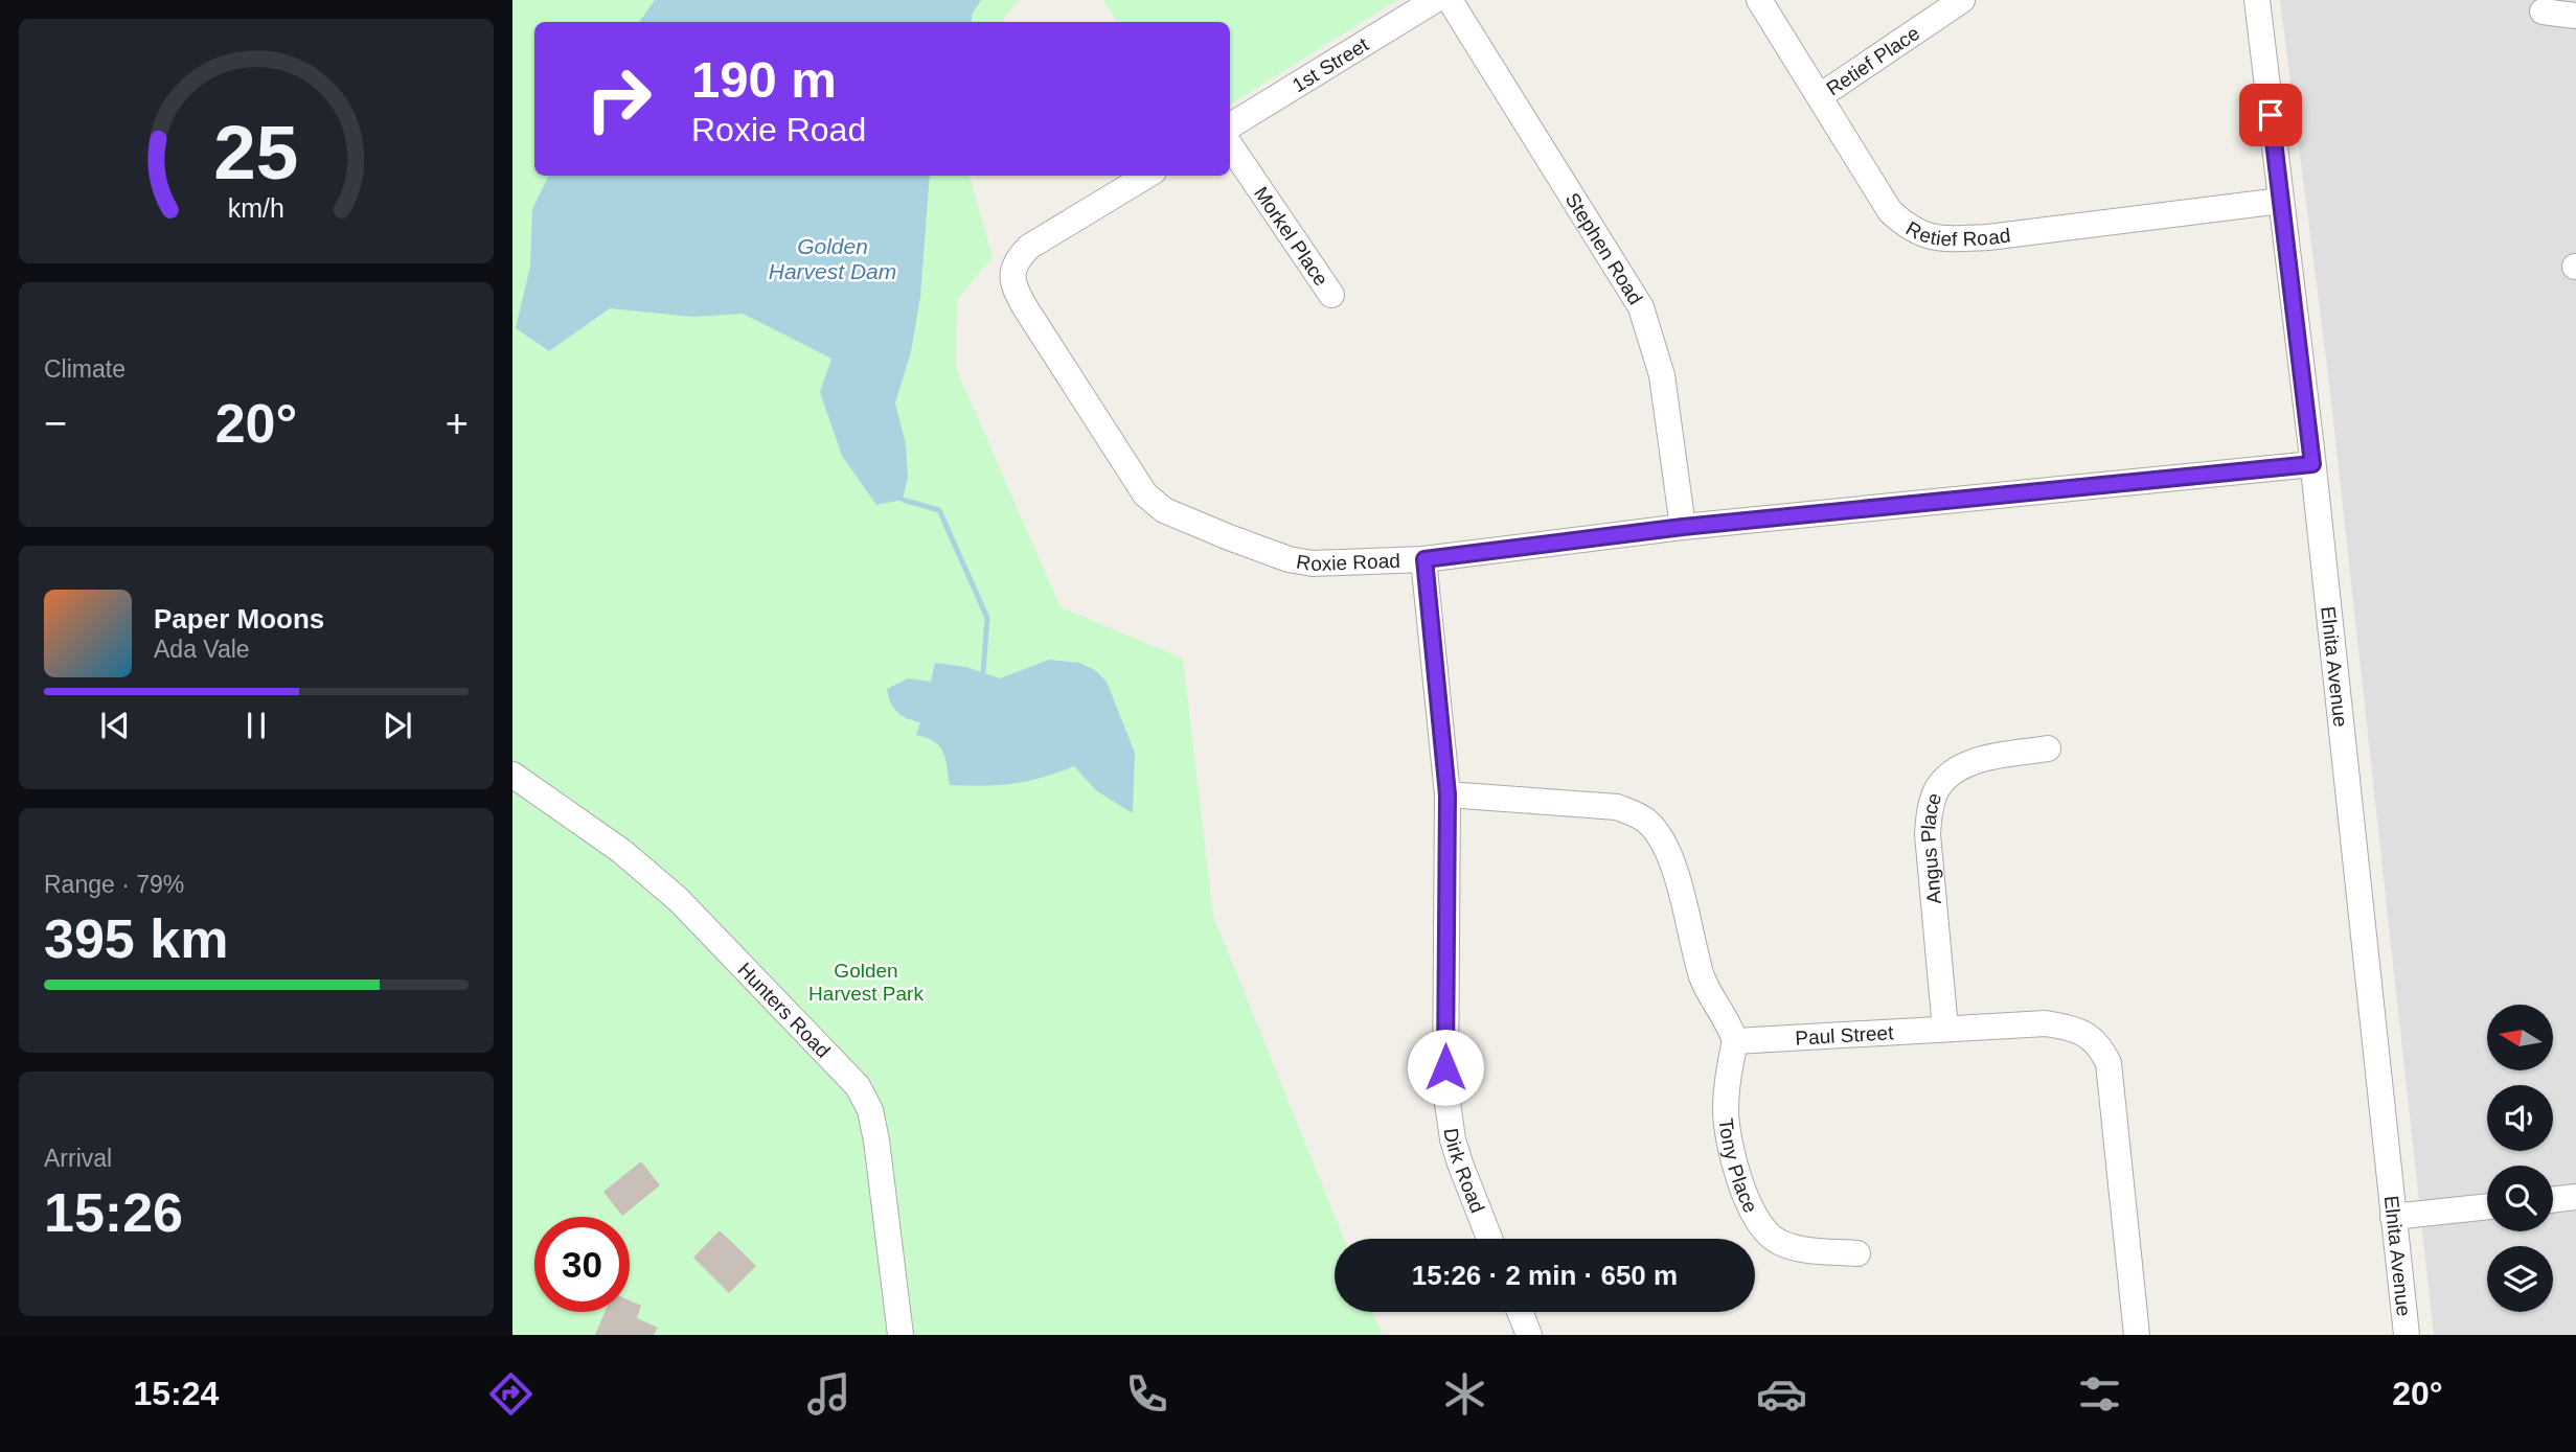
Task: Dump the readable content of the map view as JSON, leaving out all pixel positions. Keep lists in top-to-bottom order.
{
  "streets": {
    "street": [
      "Retief Place",
      "1st Street",
      "Retief Road",
      "Morkel Place",
      "Stephen Road",
      "Roxie Road",
      "Elnita Avenue",
      "Angus Place",
      "Hunters Road",
      "Paul Street",
      "Tony Place",
      "Dirk Road"
    ]
  },
  "crossings": [
    ["Retief Place", "Retief Road"],
    ["Retief Road", "Elnita Avenue"],
    ["Stephen Road", "Roxie Road"],
    ["Roxie Road", "Elnita Avenue"],
    ["Roxie Road", "Dirk Road"],
    ["Angus Place", "Paul Street"],
    ["Paul Street", "Tony Place"]
  ],
  "water": ["Golden Harvest Dam"],
  "parks": ["Golden Harvest Park"],
  "north": "left",
  "page": {
    "turn": ["190 m", "Roxie Road"],
    "tile": [
      "Climate",
      ["Range · 79%", "395 km"],
      ["Arrival", "15:26"]
    ],
    "heat": ["−", "20°", "+"],
    "song": ["Paper Moons", "Ada Vale"],
    "limit": "30",
    "trip": "15:26 · 2 min · 650 m",
    "tabs": ["15:24", "20°"],
    "gauge": ["25", "km/h"]
  }
}
